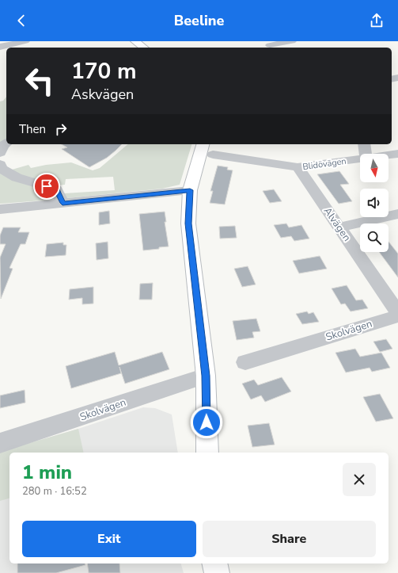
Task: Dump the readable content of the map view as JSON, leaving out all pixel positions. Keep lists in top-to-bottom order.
{
  "streets": {
    "street": ["Blidövägen", "Alvägen", "Skolvägen"]
  },
  "crossings": [
    ["Blidövägen", "Alvägen"],
    ["Alvägen", "Skolvägen"]
  ],
  "north": "bottom",
  "page": {
    "header": "Beeline",
    "turn": ["170 m", "Askvägen"],
    "then": "Then",
    "heading": ["1 min", "280 m · 16:52"],
    "buttons": ["Exit", "Share"]
  }
}
